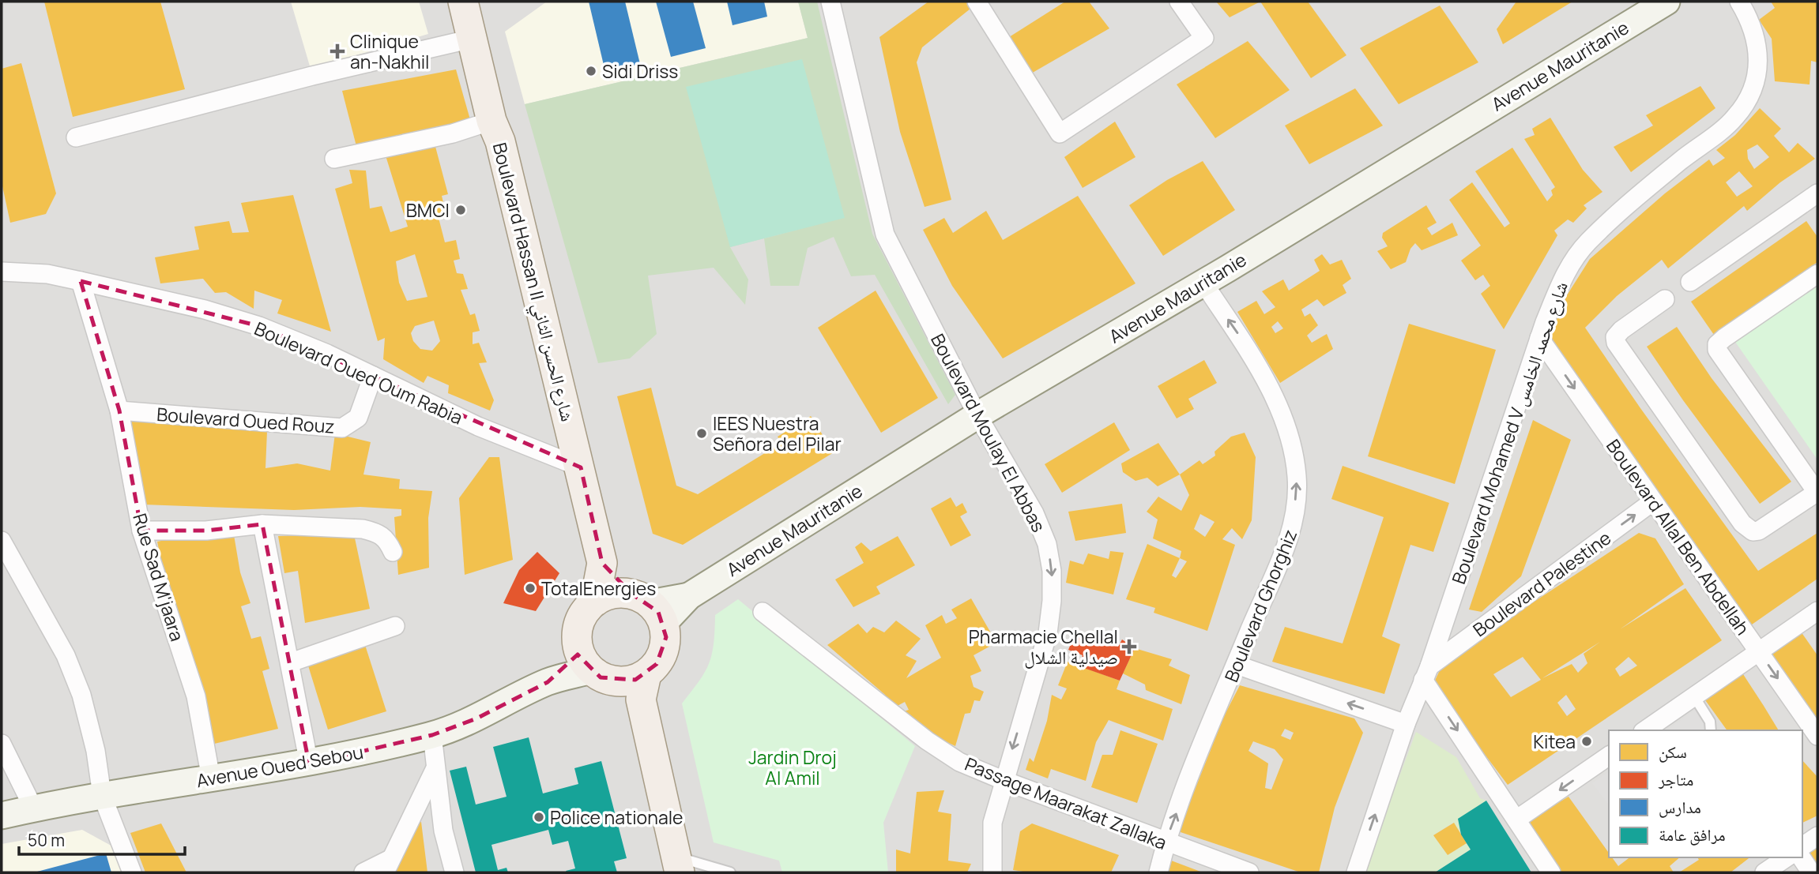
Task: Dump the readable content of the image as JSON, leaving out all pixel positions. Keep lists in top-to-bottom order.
{
  "streets": {
    "main road": ["Boulevard Hassan II شارع الحسن الثاني"],
    "street": [
      "Avenue Mauritanie",
      "Boulevard Oued Oum Rabia",
      "Boulevard Oued Rouz",
      "Boulevard Moulay El Abbas",
      "Boulevard Mohamed V شارع محمد الخامس",
      "Boulevard Allal Ben Abdellah",
      "Rue Sad M'jaara",
      "Boulevard Palestine",
      "Boulevard Ghorghiz",
      "Avenue Oued Sebou",
      "Passage Maarakat Zallaka"
    ]
  },
  "crossings": [
    ["Avenue Mauritanie", "Boulevard Hassan II شارع الحسن الثاني"],
    ["Avenue Mauritanie", "Boulevard Moulay El Abbas"],
    ["Avenue Mauritanie", "Boulevard Ghorghiz"],
    ["Avenue Mauritanie", "Avenue Oued Sebou"],
    ["Boulevard Hassan II شارع الحسن الثاني", "Boulevard Oued Oum Rabia"],
    ["Boulevard Hassan II شارع الحسن الثاني", "Avenue Oued Sebou"],
    ["Boulevard Oued Oum Rabia", "Boulevard Oued Rouz"],
    ["Boulevard Oued Oum Rabia", "Rue Sad M'jaara"],
    ["Boulevard Oued Rouz", "Rue Sad M'jaara"],
    ["Boulevard Moulay El Abbas", "Passage Maarakat Zallaka"],
    ["Boulevard Mohamed V شارع محمد الخامس", "Boulevard Allal Ben Abdellah"],
    ["Boulevard Mohamed V شارع محمد الخامس", "Boulevard Palestine"],
    ["Boulevard Allal Ben Abdellah", "Boulevard Palestine"],
    ["Rue Sad M'jaara", "Avenue Oued Sebou"],
    ["Boulevard Ghorghiz", "Passage Maarakat Zallaka"]
  ],
  "one_way": [
    "Boulevard Moulay El Abbas",
    "Boulevard Allal Ben Abdellah",
    "Boulevard Palestine",
    "Boulevard Ghorghiz"
  ],
  "parks": ["Jardin Droj Al Amil"],
  "places": {
    "health": ["Clinique an-Nakhil", "Pharmacie Chellal صيدلية الشلال"],
    "other": [
      "Sidi Driss",
      "BMCI",
      "IEES Nuestra Señora del Pilar",
      "TotalEnergies",
      "Kitea",
      "Police nationale"
    ]
  },
  "legend": [
    "سكن",
    "متاجر",
    "مدارس",
    "مرافق عامة"
  ],
  "scale_bar": "50 m"
}
